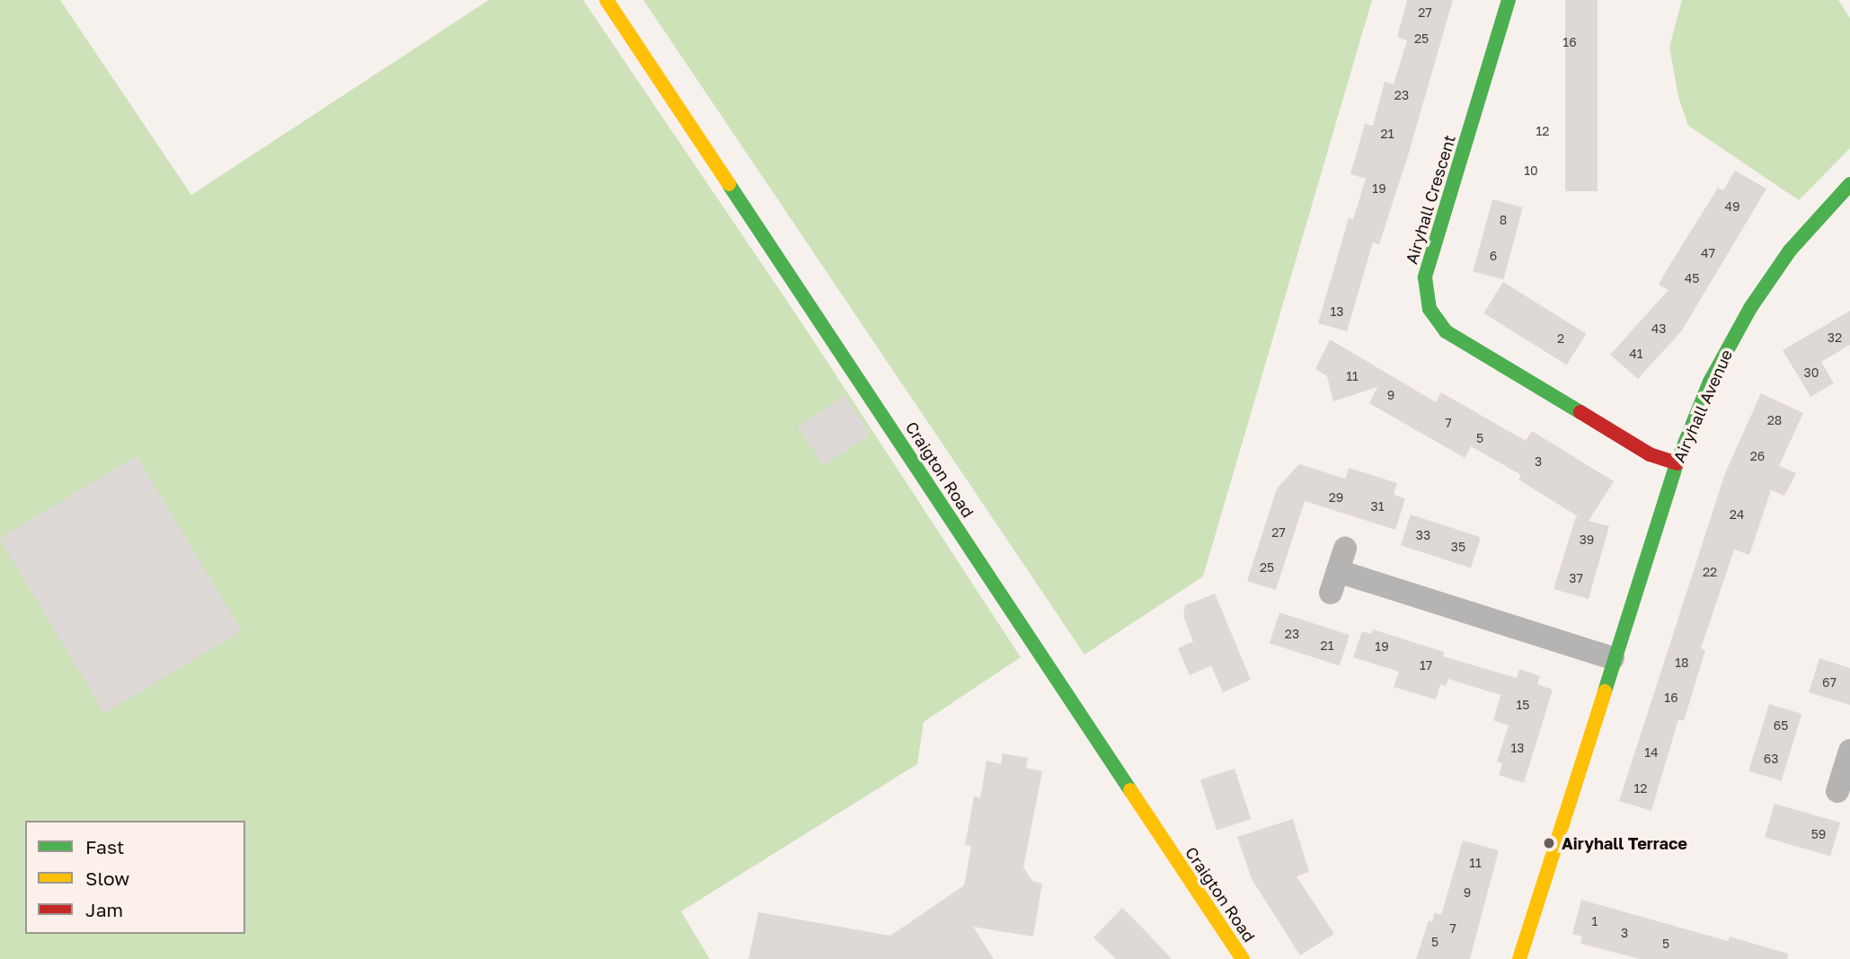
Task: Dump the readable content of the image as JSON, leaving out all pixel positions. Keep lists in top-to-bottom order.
{
  "streets": {
    "street": ["Airyhall Crescent", "Airyhall Avenue", "Craigton Road"]
  },
  "crossings": [
    ["Airyhall Crescent", "Airyhall Avenue"]
  ],
  "places": ["Airyhall Terrace"],
  "house_numbers": [
    "27",
    "25",
    "16",
    "23",
    "12",
    "21",
    "10",
    "19",
    "49",
    "8",
    "47",
    "6",
    "45",
    "13",
    "43",
    "32",
    "2",
    "41",
    "30",
    "11",
    "9",
    "28",
    "7",
    "5",
    "26",
    "3",
    "29",
    "31",
    "24",
    "27",
    "33",
    "39",
    "35",
    "25",
    "22",
    "37",
    "23",
    "21",
    "19",
    "18",
    "17",
    "67",
    "16",
    "15",
    "65",
    "13",
    "14",
    "63",
    "12",
    "59",
    "11",
    "9",
    "1",
    "7",
    "3",
    "5",
    "5"
  ],
  "legend": ["Fast", "Slow", "Jam"]
}
